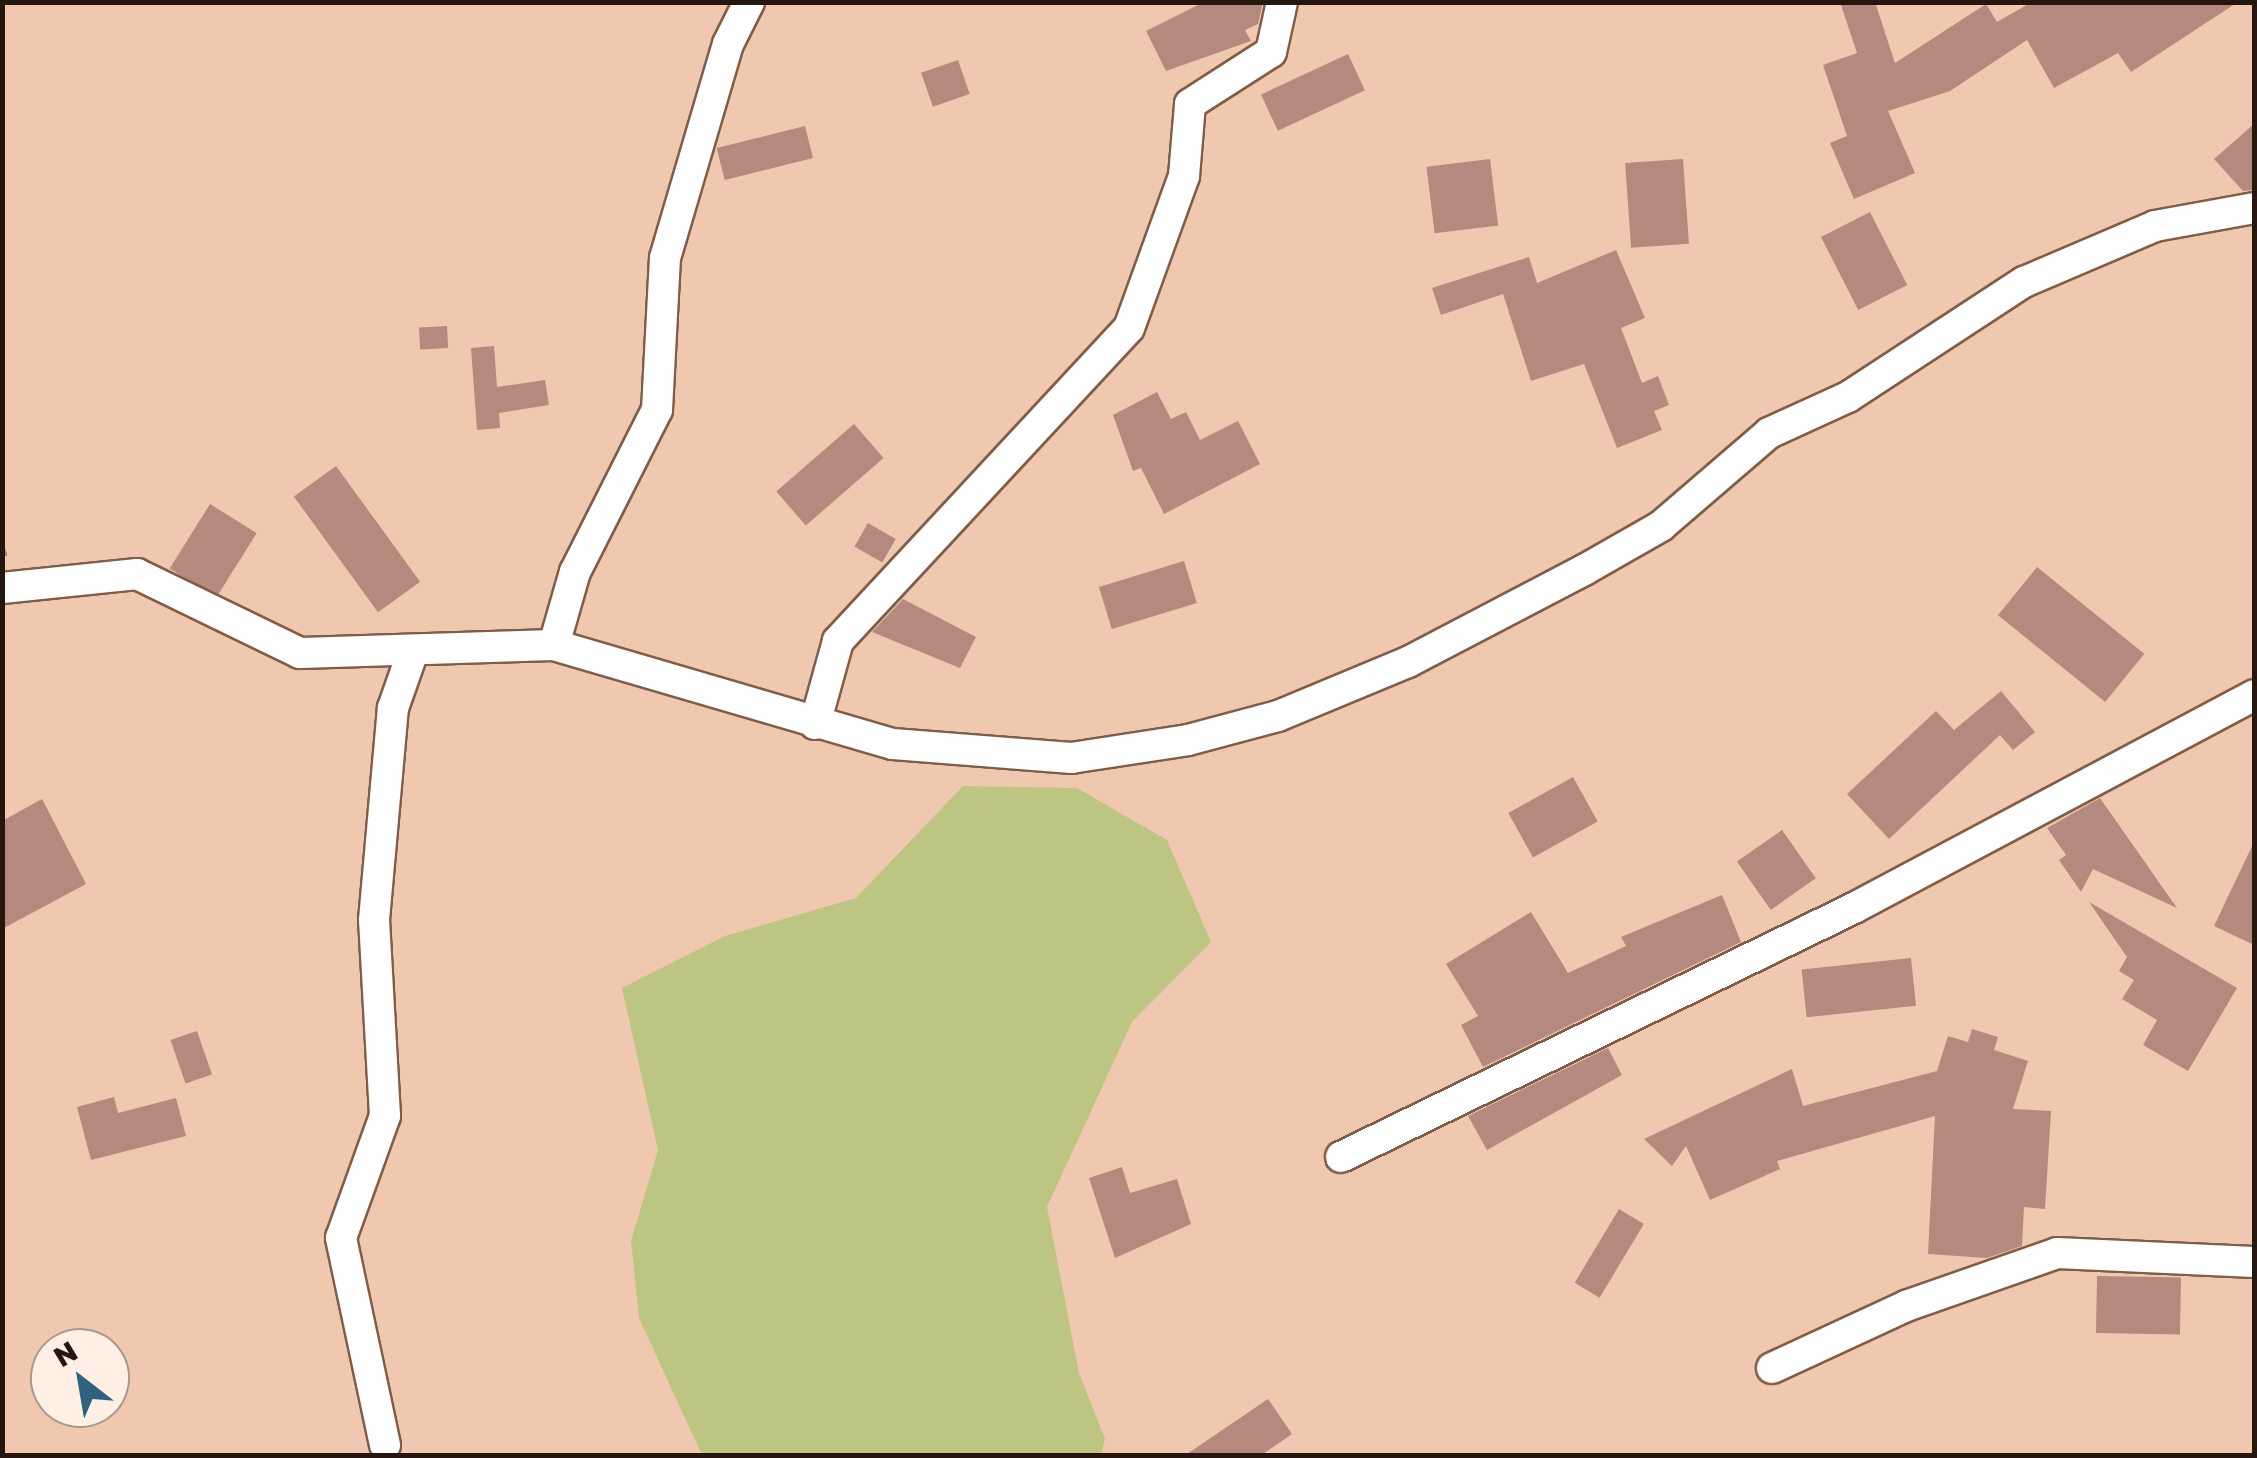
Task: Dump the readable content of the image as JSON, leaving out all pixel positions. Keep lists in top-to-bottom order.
{
  "north": "top left"
}
